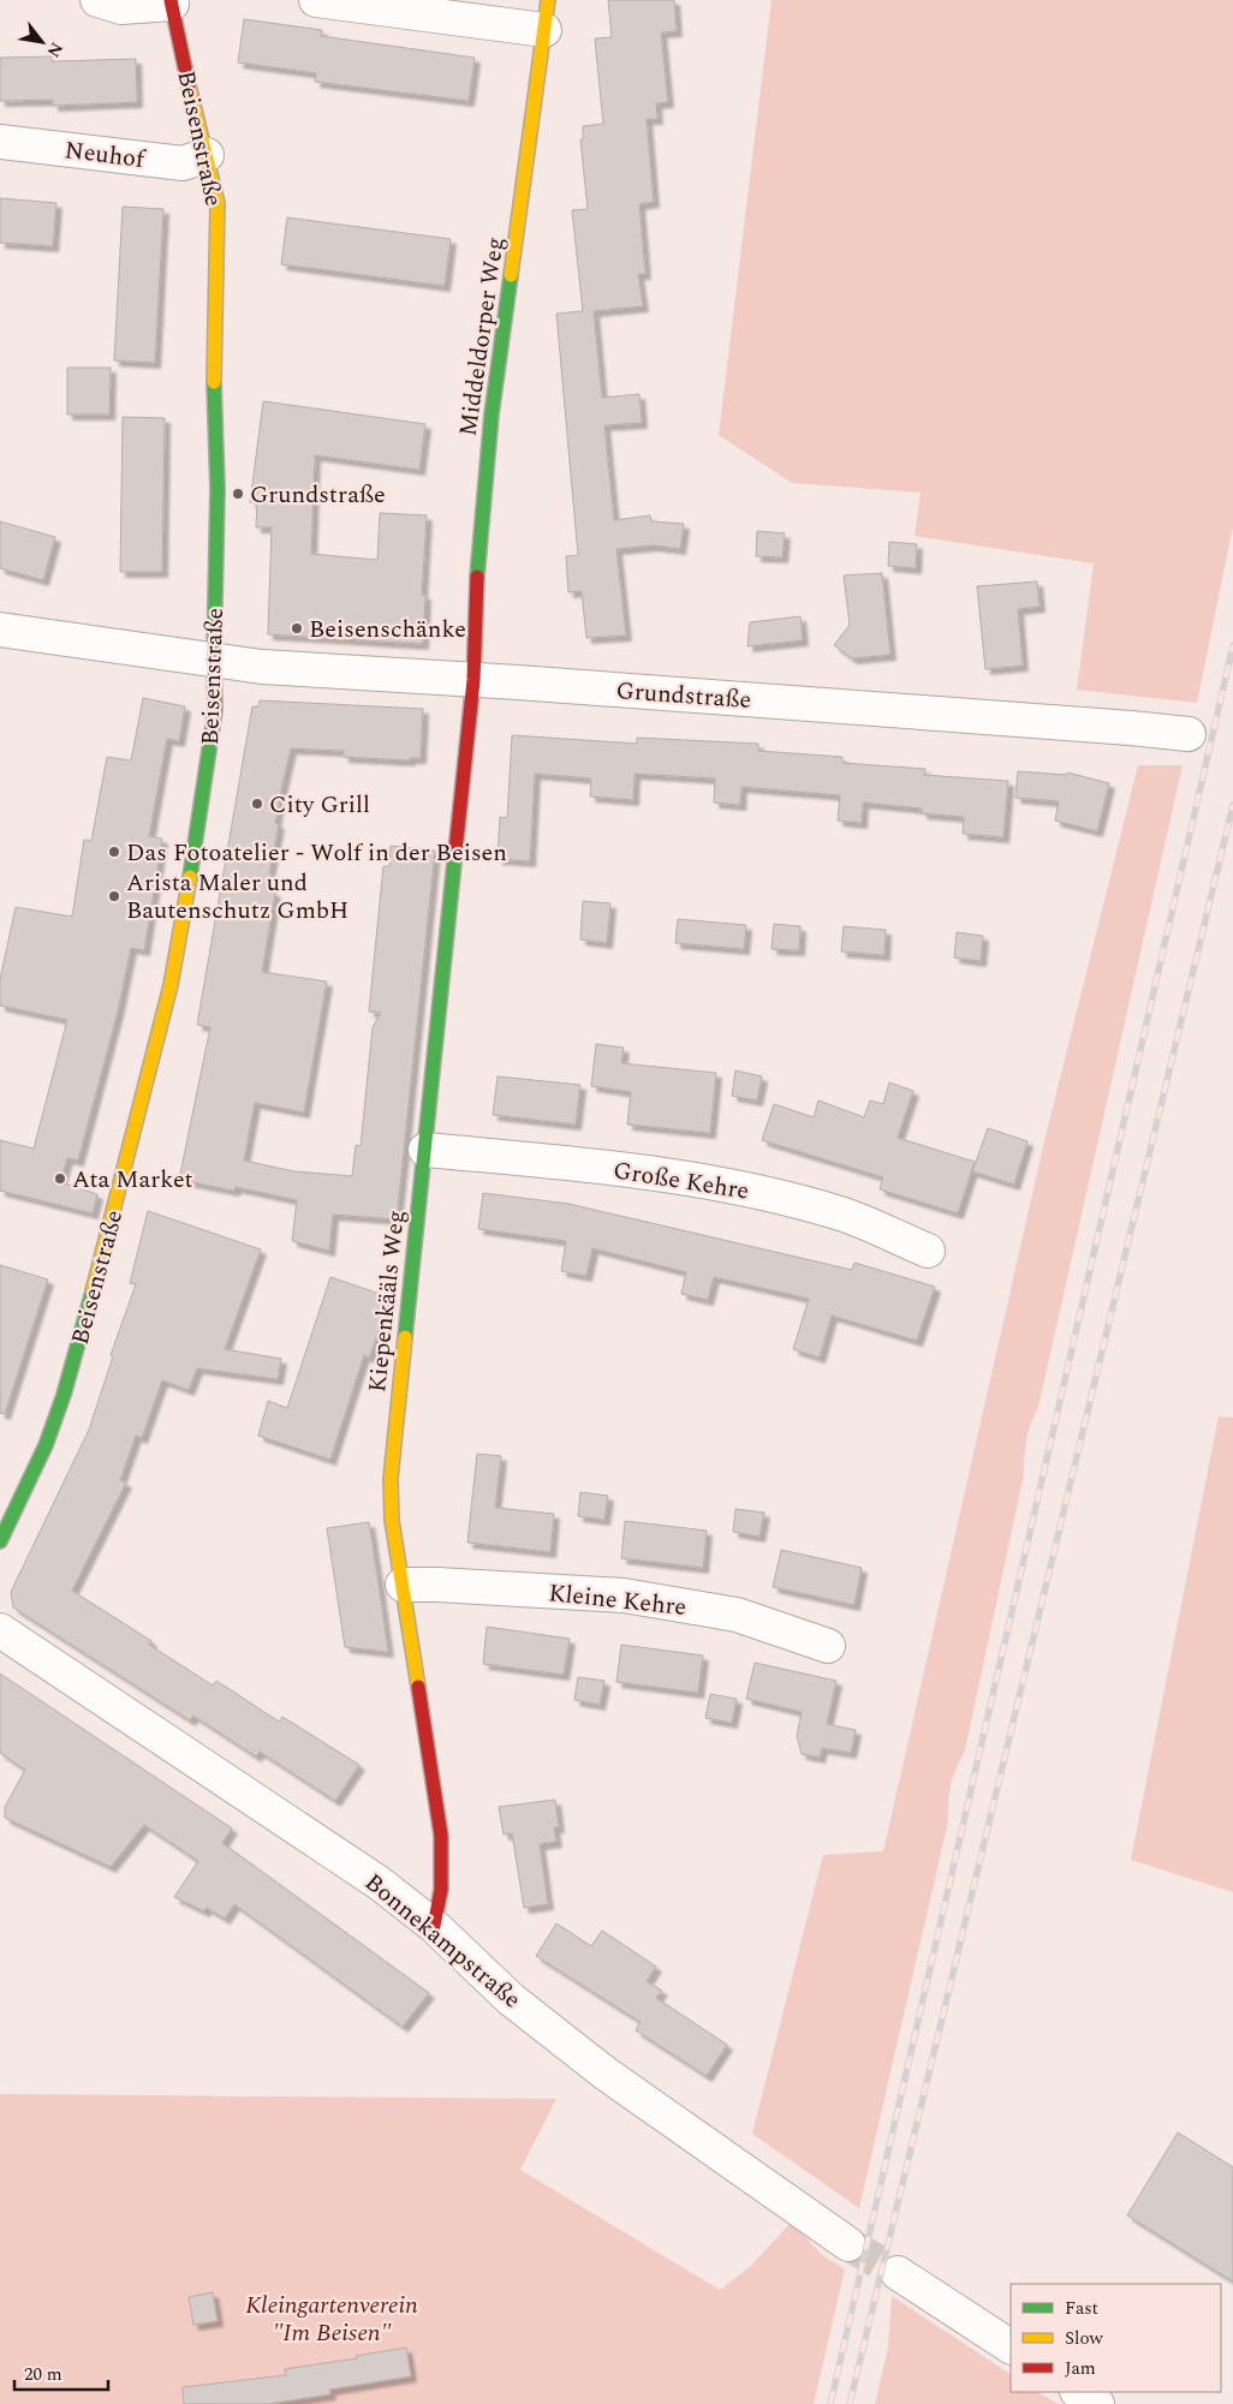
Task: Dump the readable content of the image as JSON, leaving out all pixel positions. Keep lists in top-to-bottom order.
{
  "streets": {
    "street": [
      "Beisenstraße",
      "Neuhof",
      "Middeldorper Weg",
      "Grundstraße",
      "Große Kehre",
      "Kiepenkääls Weg",
      "Kleine Kehre",
      "Bonnekampstraße"
    ]
  },
  "crossings": [
    ["Beisenstraße", "Neuhof"],
    ["Beisenstraße", "Grundstraße"],
    ["Middeldorper Weg", "Grundstraße"],
    ["Middeldorper Weg", "Kiepenkääls Weg"],
    ["Grundstraße", "Kiepenkääls Weg"],
    ["Große Kehre", "Kiepenkääls Weg"],
    ["Kiepenkääls Weg", "Kleine Kehre"],
    ["Kiepenkääls Weg", "Bonnekampstraße"]
  ],
  "parks": ["Kleingartenverein \"Im Beisen\""],
  "places": [
    "Grundstraße",
    "Beisenschänke",
    "City Grill",
    "Das Fotoatelier - Wolf in der Beisen",
    "Arista Maler und Bautenschutz GmbH",
    "Ata Market"
  ],
  "legend": ["Fast", "Slow", "Jam"],
  "scale_bar": "20 m",
  "north": "bottom right"
}
